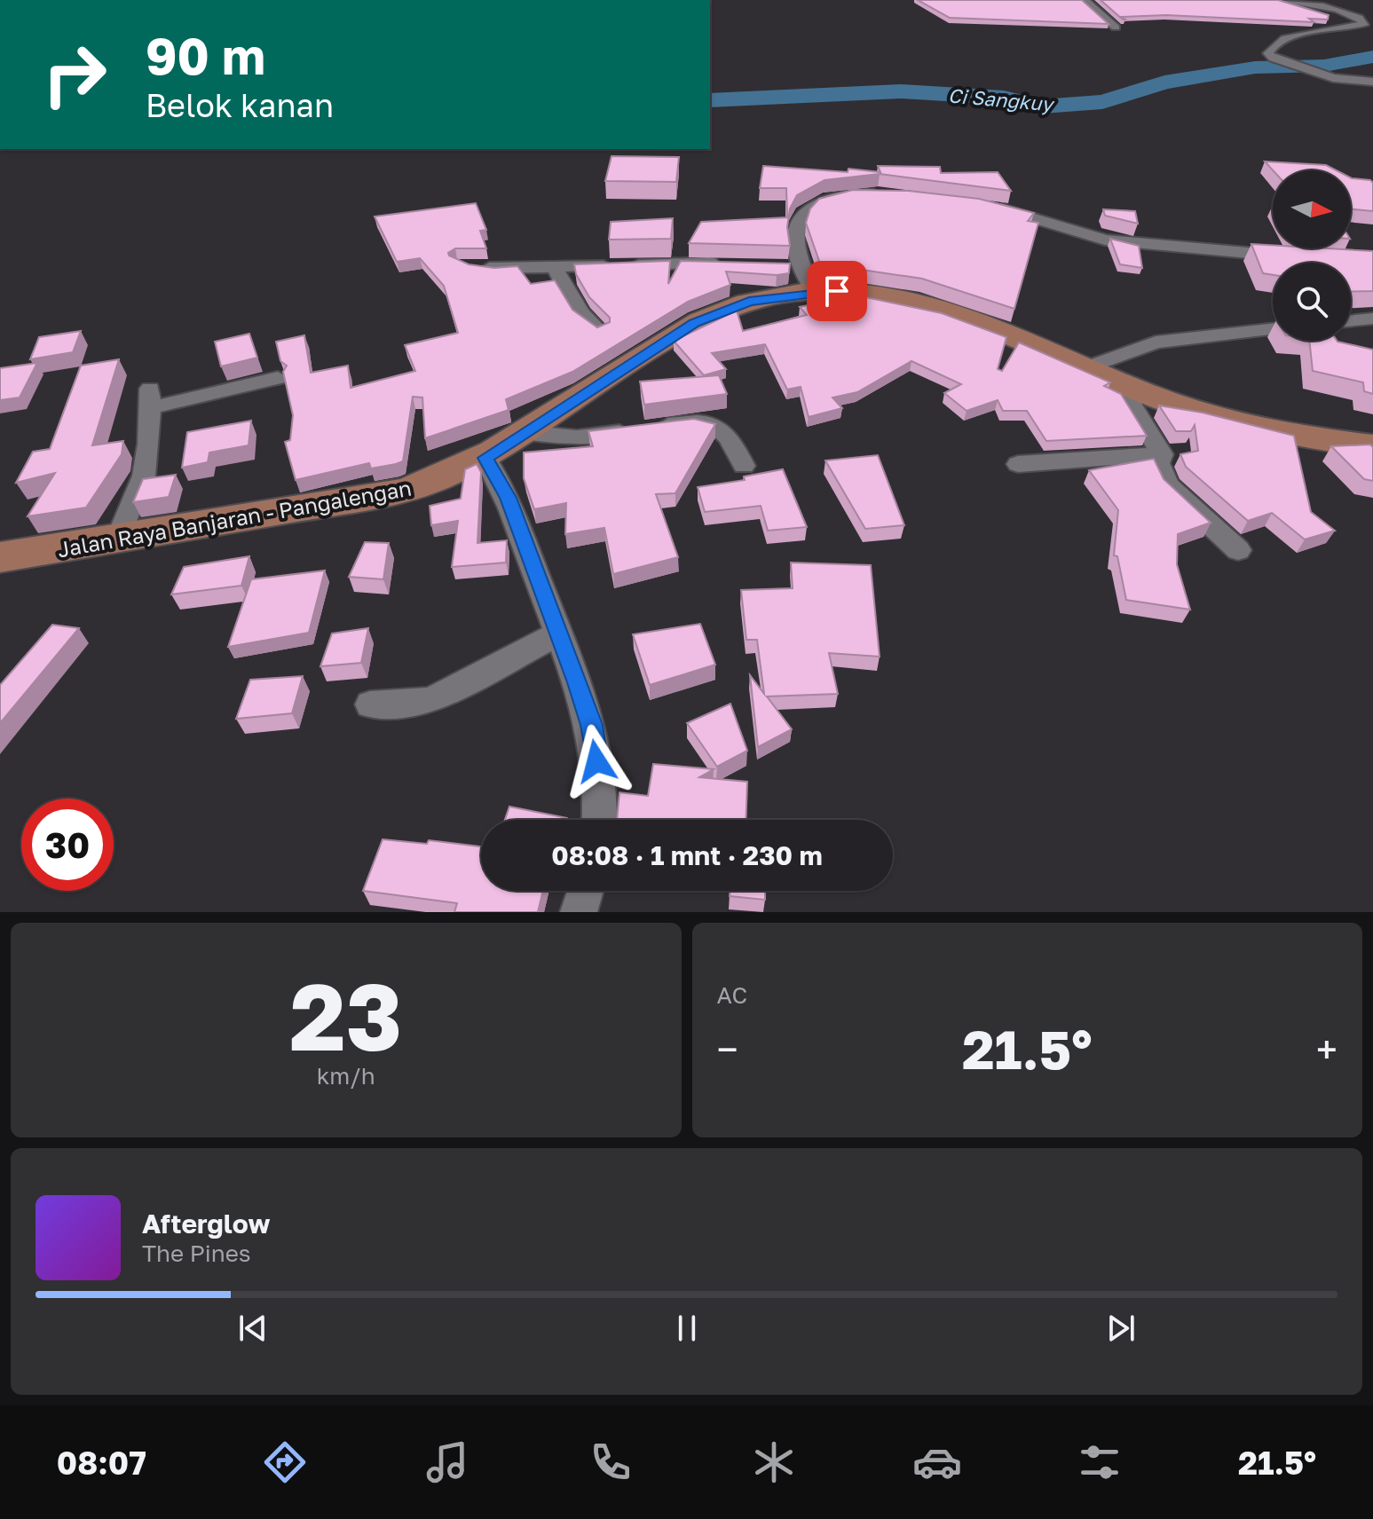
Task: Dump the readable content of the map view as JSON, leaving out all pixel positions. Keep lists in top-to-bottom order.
{
  "streets": {
    "main road": ["Jalan Raya Banjaran - Pangalengan"]
  },
  "water": ["Ci Sangkuy"],
  "north": "right",
  "page": {
    "turn": ["90 m", "Belok kanan"],
    "limit": "30",
    "trip": "08:08 · 1 mnt · 230 m",
    "tile": [
      ["23", "km/h"],
      "AC"
    ],
    "heat": ["−", "21.5°", "+"],
    "song": ["Afterglow", "The Pines"],
    "tabs": ["08:07", "21.5°"]
  }
}
